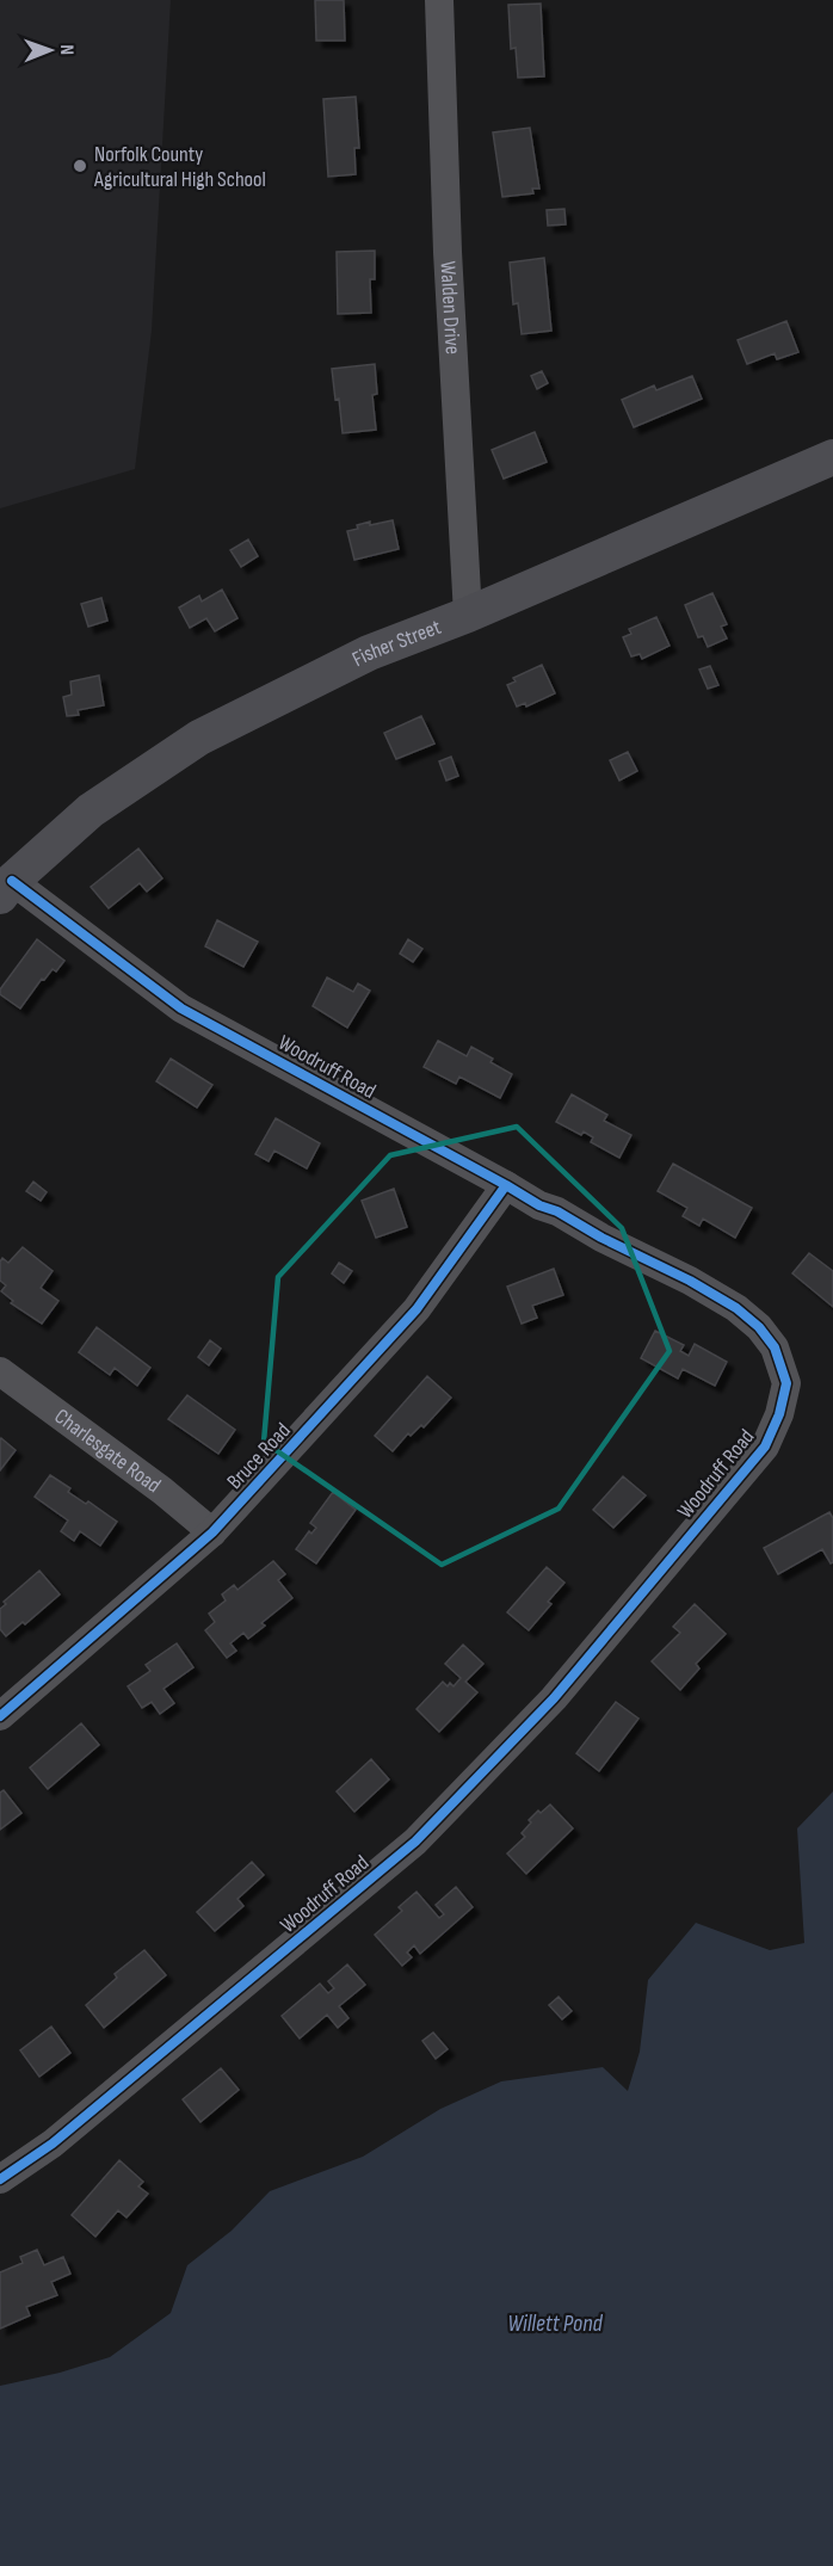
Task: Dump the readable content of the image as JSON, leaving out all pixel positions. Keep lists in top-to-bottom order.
{
  "streets": {
    "main road": ["Fisher Street"],
    "street": [
      "Walden Drive",
      "Woodruff Road",
      "Charlesgate Road",
      "Bruce Road"
    ]
  },
  "crossings": [
    ["Walden Drive", "Fisher Street"],
    ["Fisher Street", "Woodruff Road"],
    ["Woodruff Road", "Bruce Road"],
    ["Charlesgate Road", "Bruce Road"]
  ],
  "water": ["Willett Pond"],
  "places": ["Norfolk County Agricultural High School"],
  "north": "right"
}
